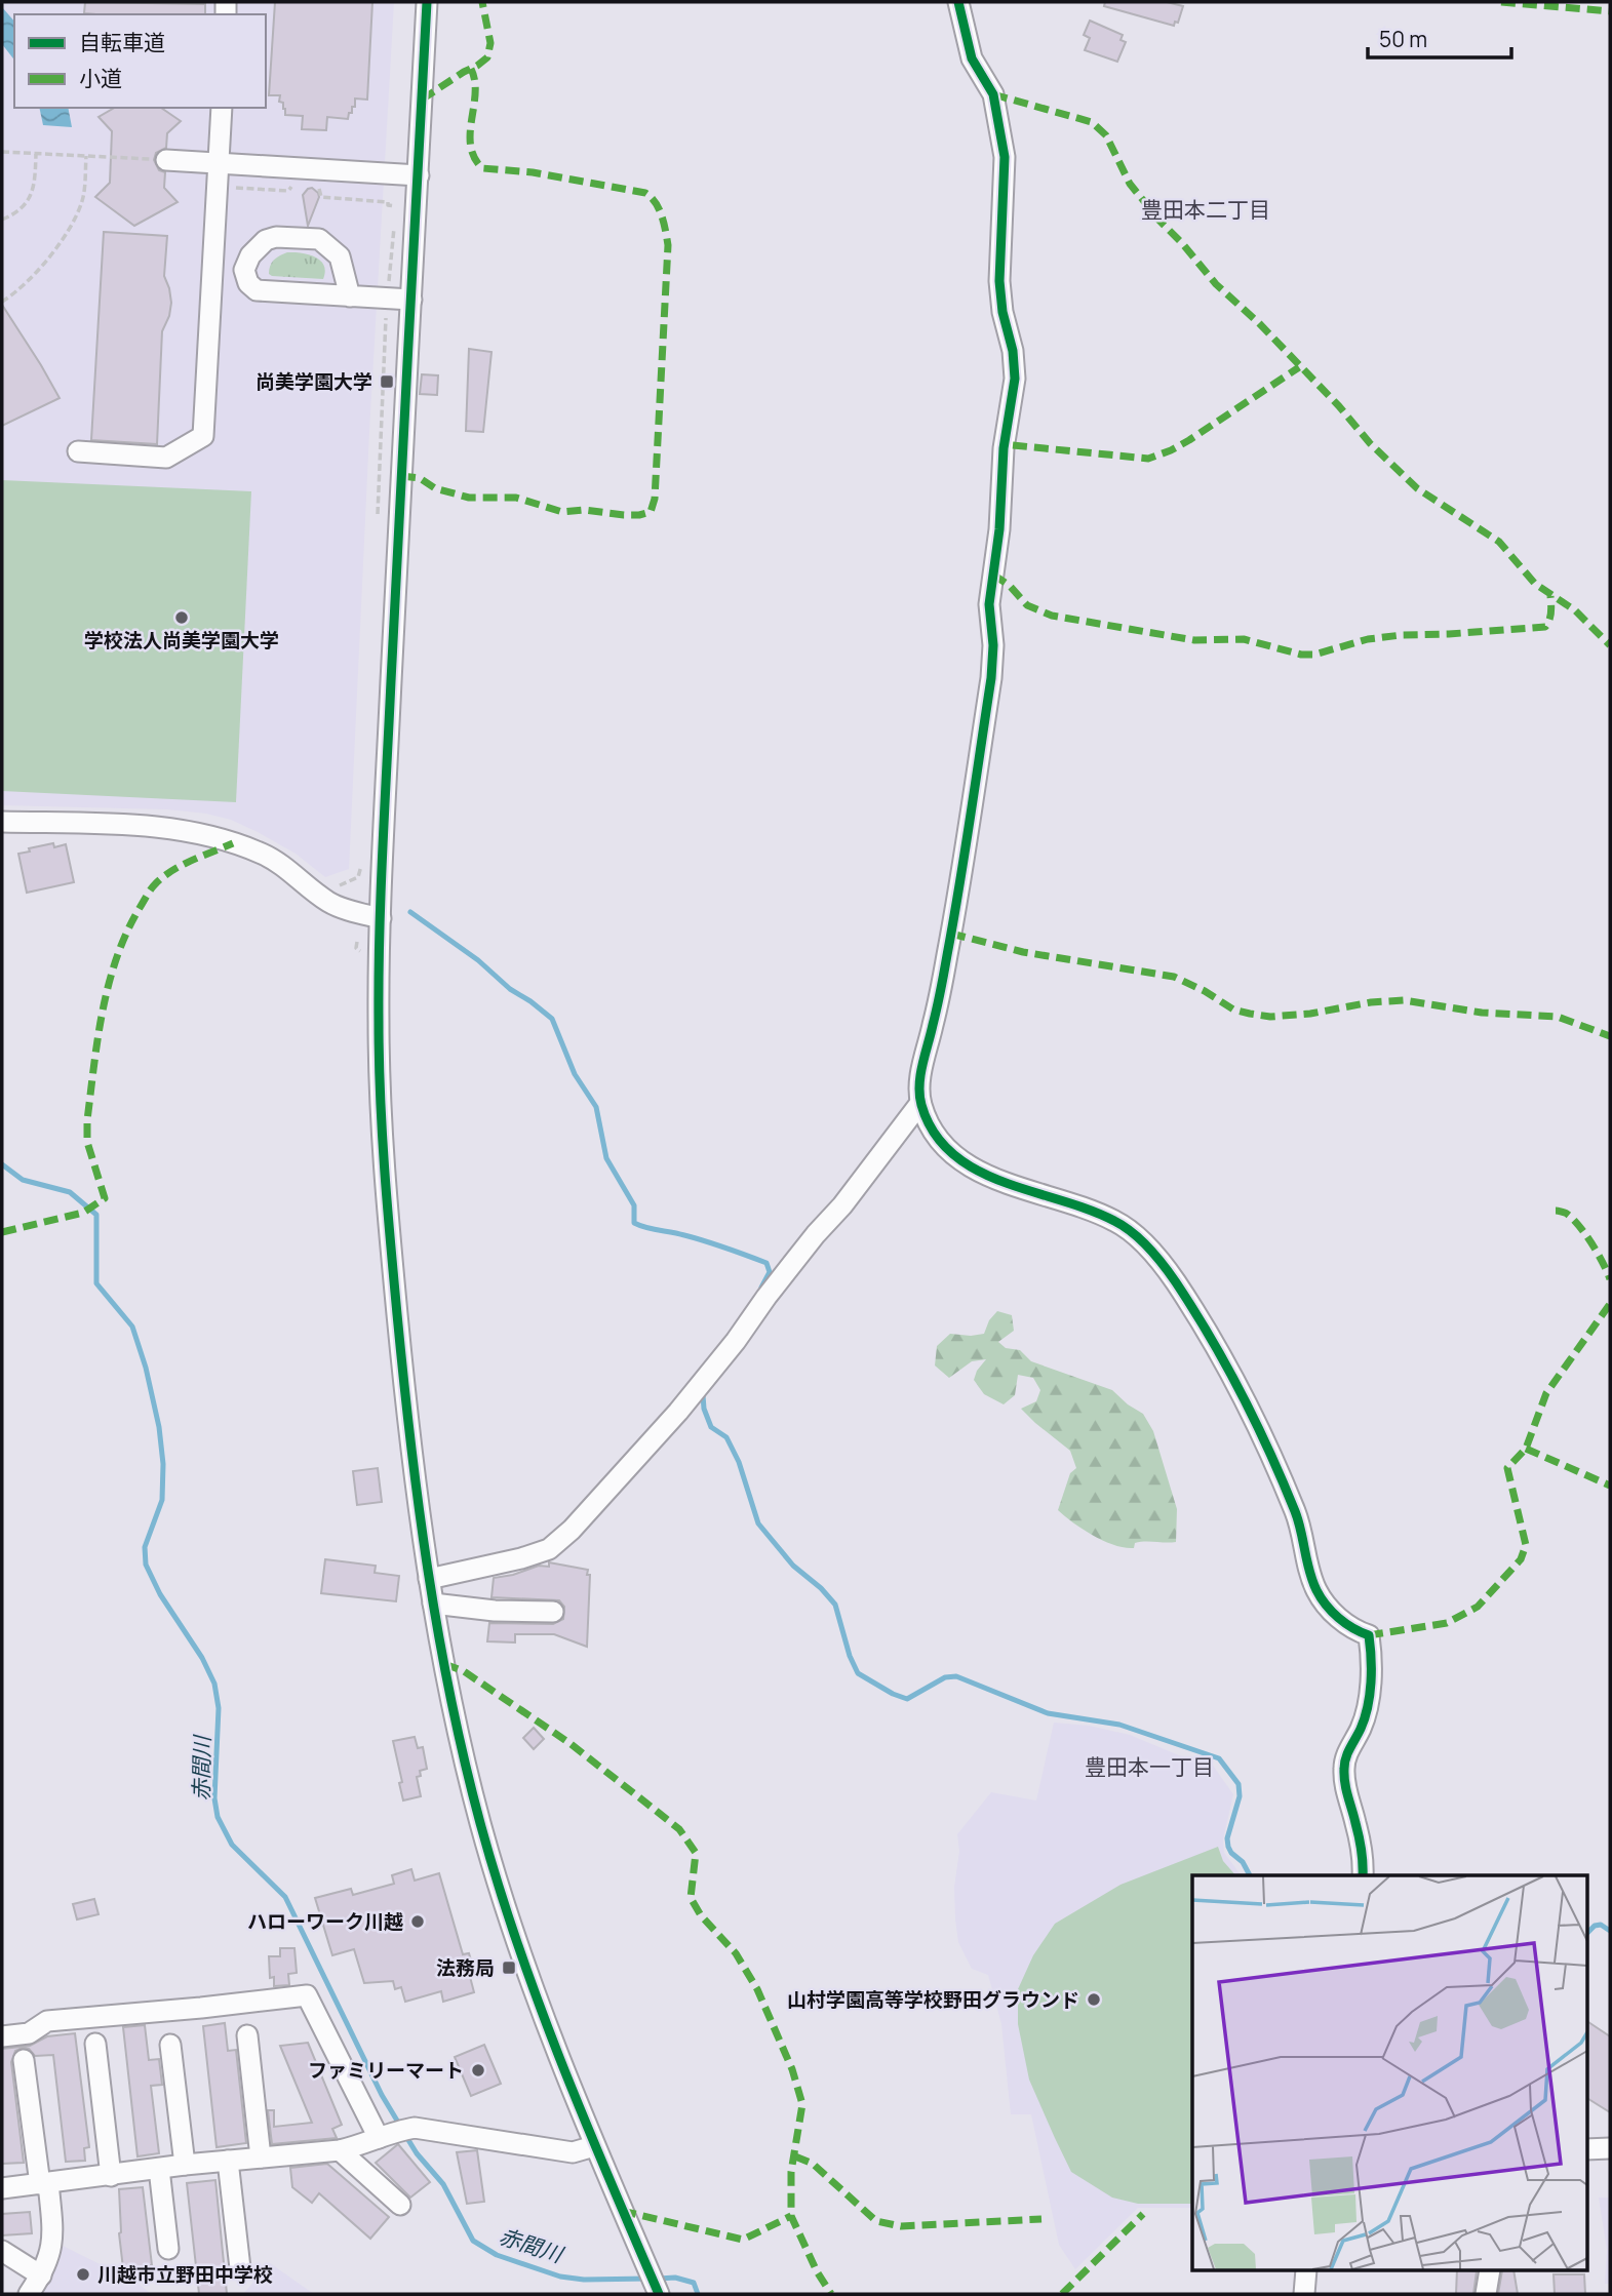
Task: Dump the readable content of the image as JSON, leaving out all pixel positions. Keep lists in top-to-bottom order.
{
  "districts": ["豊田本二丁目", "豊田本一丁目"],
  "water": ["赤間川"],
  "places": {
    "transit": ["尚美学園大学", "法務局"],
    "other": [
      "学校法人尚美学園大学",
      "ハローワーク川越",
      "山村学園高等学校野田グラウンド",
      "ファミリーマート",
      "川越市立野田中学校"
    ]
  },
  "legend": ["自転車道", "小道"],
  "scale_bar": "50 m"
}
